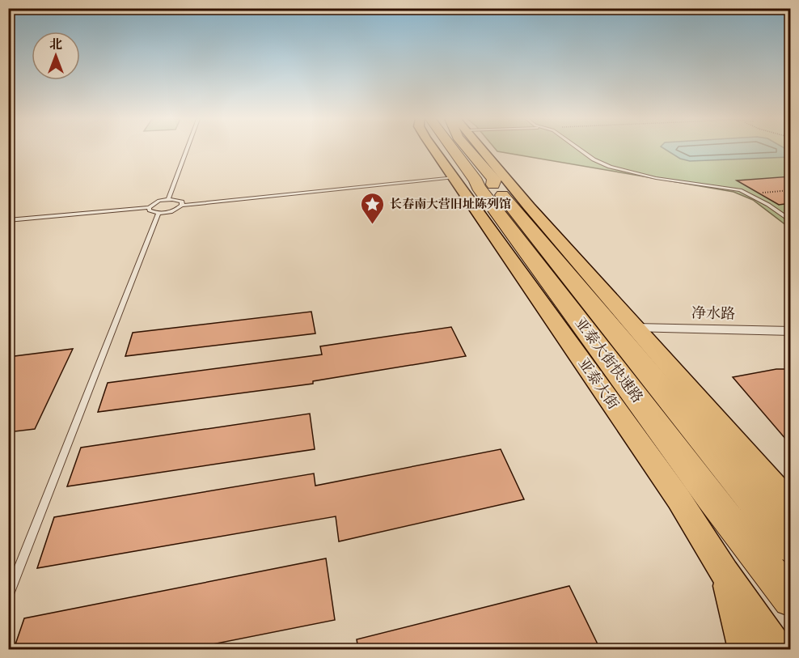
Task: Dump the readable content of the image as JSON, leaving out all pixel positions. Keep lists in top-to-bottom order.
{
  "streets": {
    "highway": ["亚泰大街快速路"],
    "main road": ["亚泰大街"],
    "street": ["净水路"]
  },
  "places": {
    "place": ["长春南大营旧址陈列馆"]
  },
  "north": "top"
}
